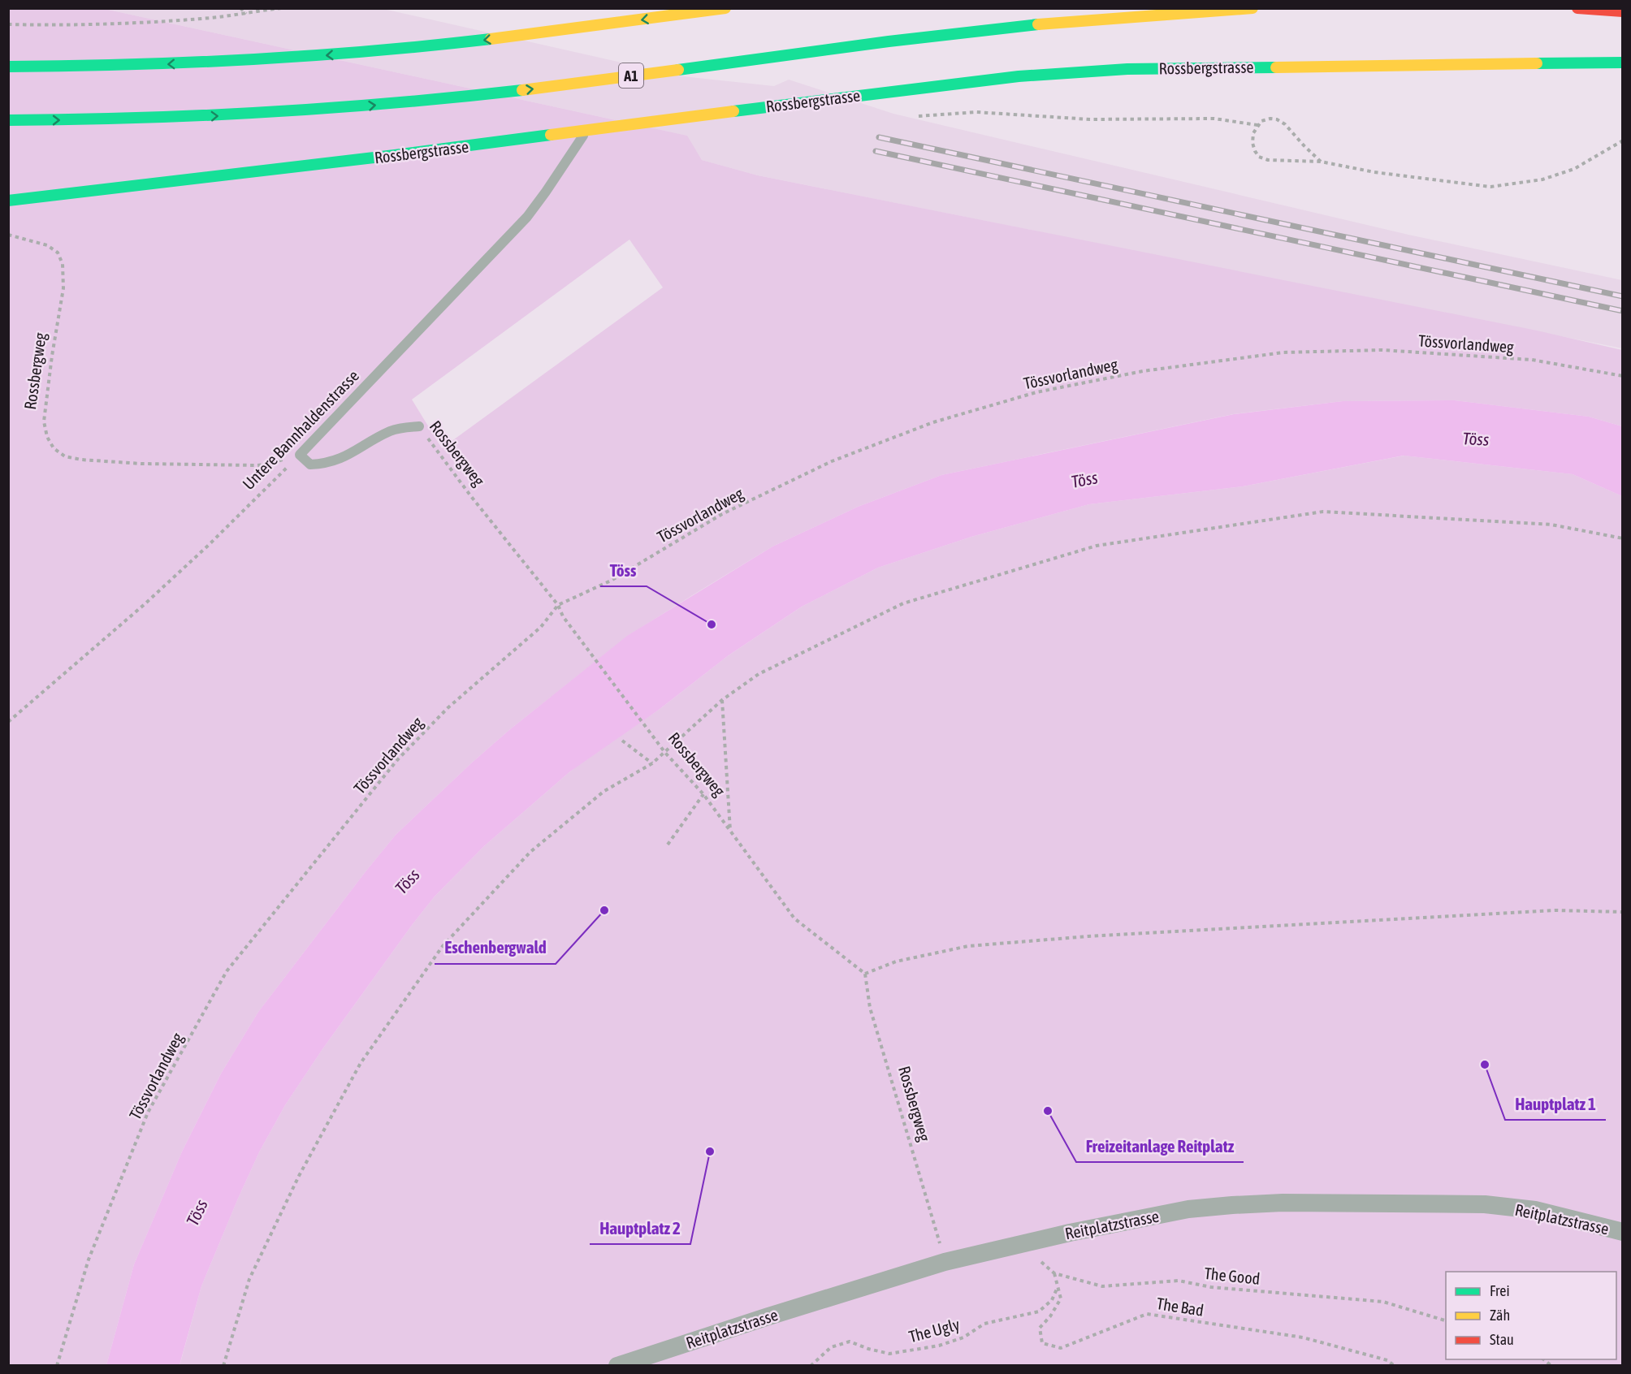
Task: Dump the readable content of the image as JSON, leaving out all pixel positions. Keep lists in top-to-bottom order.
{
  "streets": {
    "main road": ["Rossbergstrasse", "A1"],
    "street": ["Reitplatzstrasse"],
    "lane": ["Rossbergweg", "Untere Bannhaldenstrasse"],
    "path": [
      "Tössvorlandweg",
      "The Good",
      "The Bad",
      "The Ugly"
    ]
  },
  "crossings": [
    ["Rossbergstrasse", "Untere Bannhaldenstrasse"],
    ["Tössvorlandweg", "Rossbergweg"],
    ["Rossbergweg", "Untere Bannhaldenstrasse"],
    ["Rossbergweg", "Reitplatzstrasse"],
    ["Reitplatzstrasse", "The Good"],
    ["The Good", "The Bad"],
    ["The Bad", "The Ugly"]
  ],
  "water": ["Töss"],
  "places": [
    "Töss",
    "Eschenbergwald",
    "Hauptplatz 1",
    "Freizeitanlage Reitplatz",
    "Hauptplatz 2"
  ],
  "legend": ["Frei", "Zäh", "Stau"]
}
